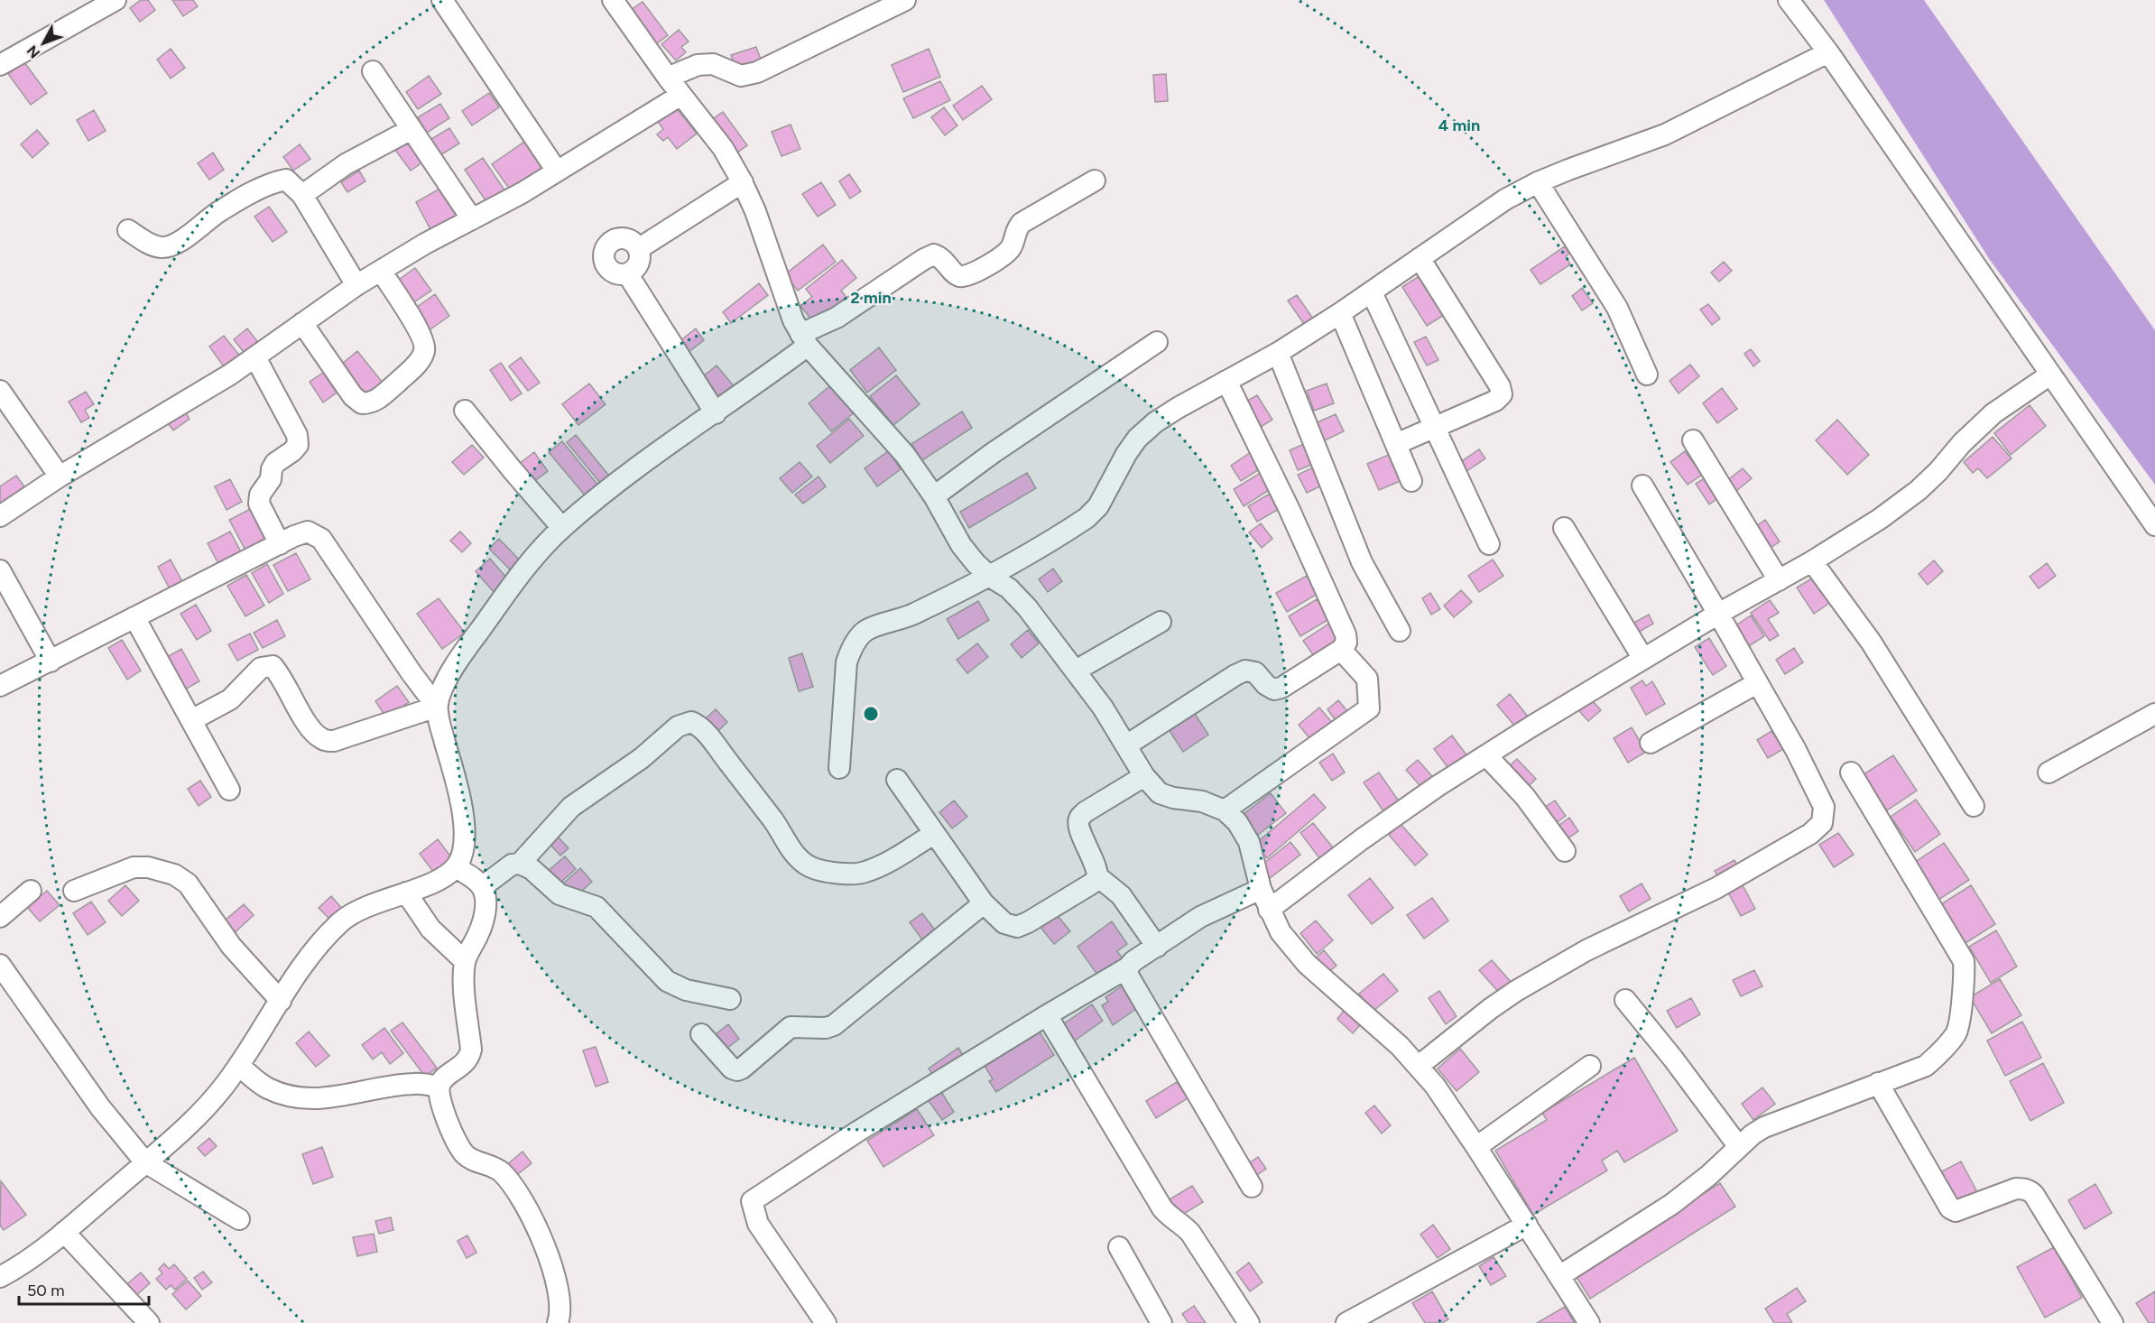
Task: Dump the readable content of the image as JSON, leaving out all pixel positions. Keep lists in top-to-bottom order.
{
  "scale_bar": "50 m",
  "north": "bottom left",
  "rings": ["4 min", "2 min"]
}
